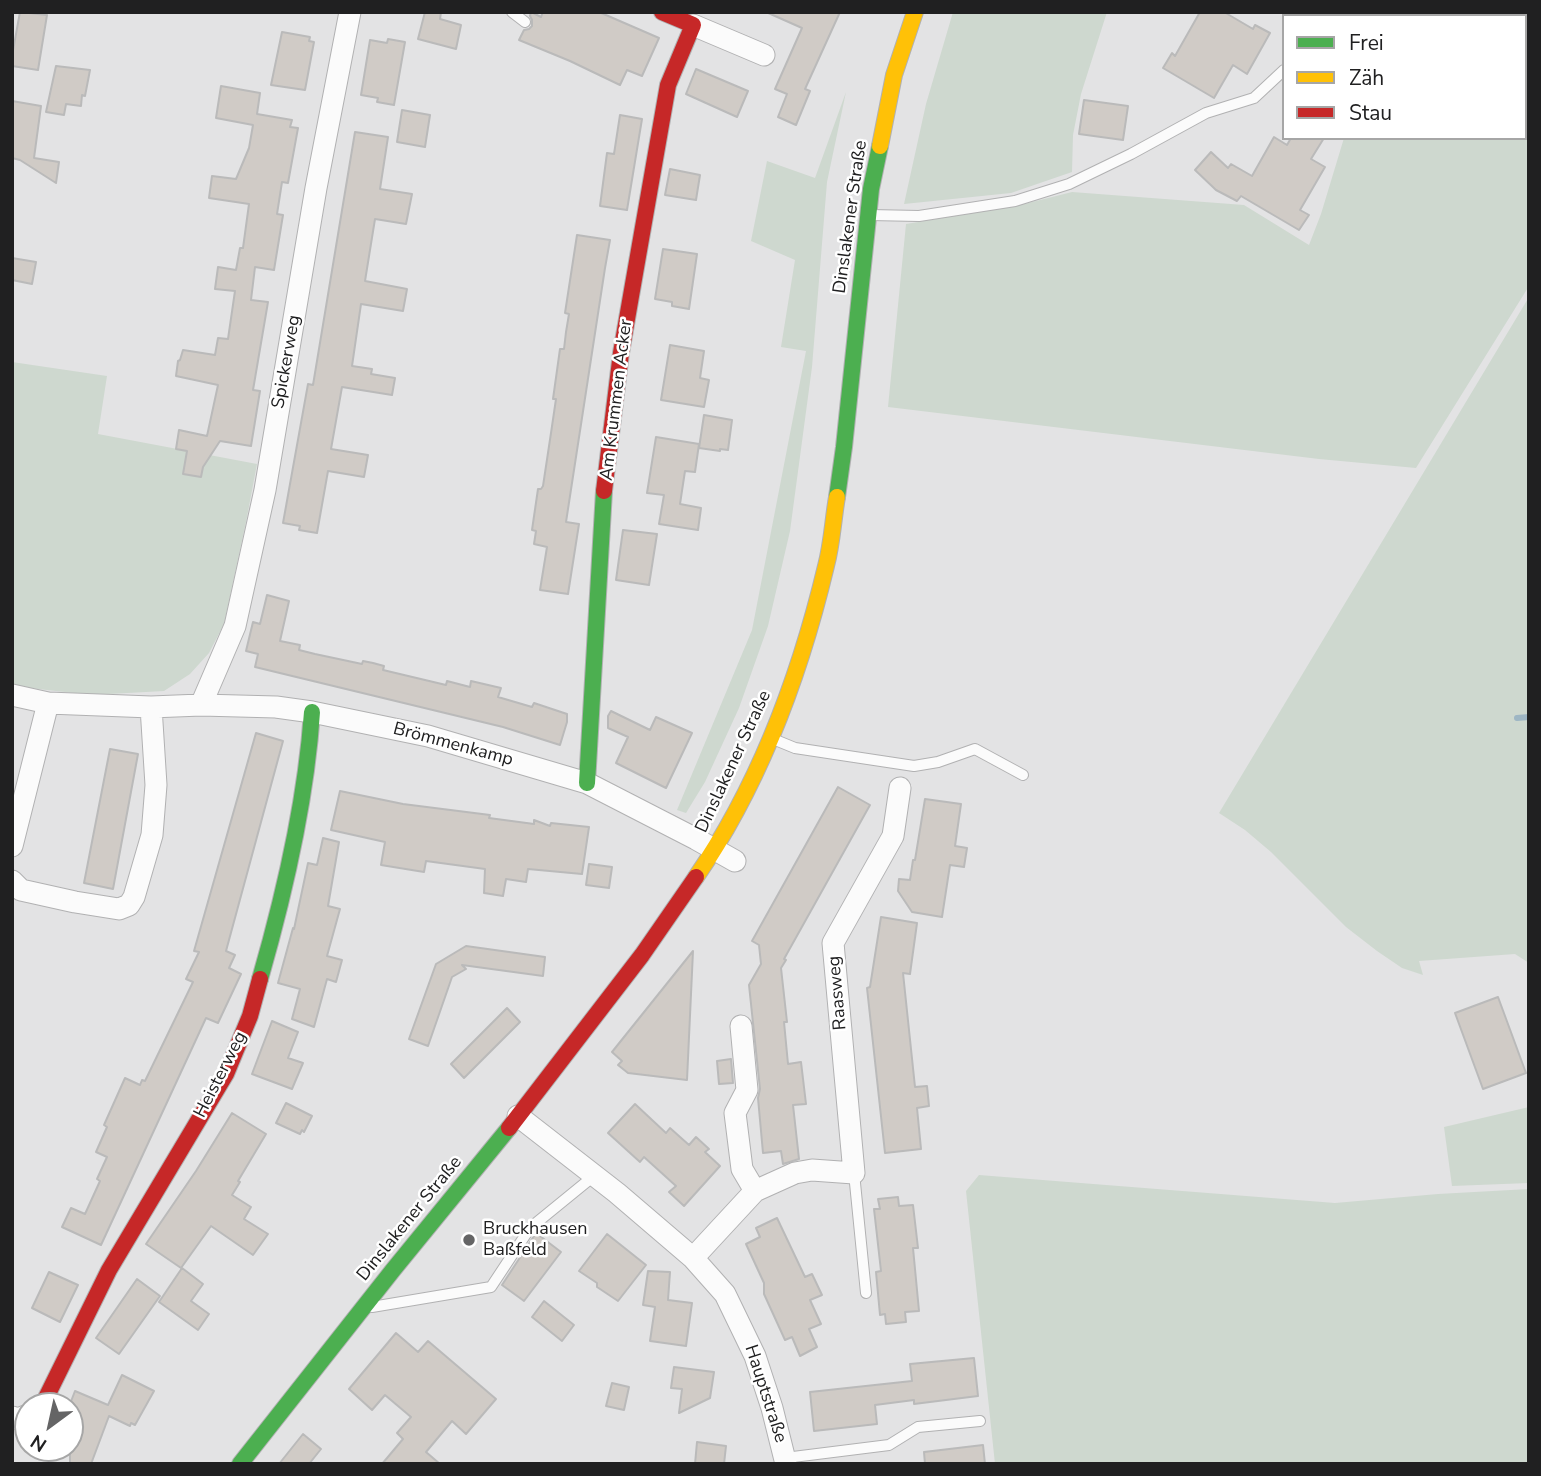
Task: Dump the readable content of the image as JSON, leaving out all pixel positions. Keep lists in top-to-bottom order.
{
  "streets": {
    "main road": ["Dinslakener Straße", "Am Krummen Acker", "Heisterweg"],
    "street": [
      "Spickerweg",
      "Brömmenkamp",
      "Raasweg",
      "Hauptstraße"
    ]
  },
  "crossings": [
    ["Dinslakener Straße", "Brömmenkamp"],
    ["Dinslakener Straße", "Hauptstraße"],
    ["Spickerweg", "Brömmenkamp"],
    ["Am Krummen Acker", "Brömmenkamp"],
    ["Brömmenkamp", "Heisterweg"]
  ],
  "places": ["Bruckhausen Baßfeld"],
  "legend": ["Frei", "Zäh", "Stau"],
  "north": "bottom left"
}
